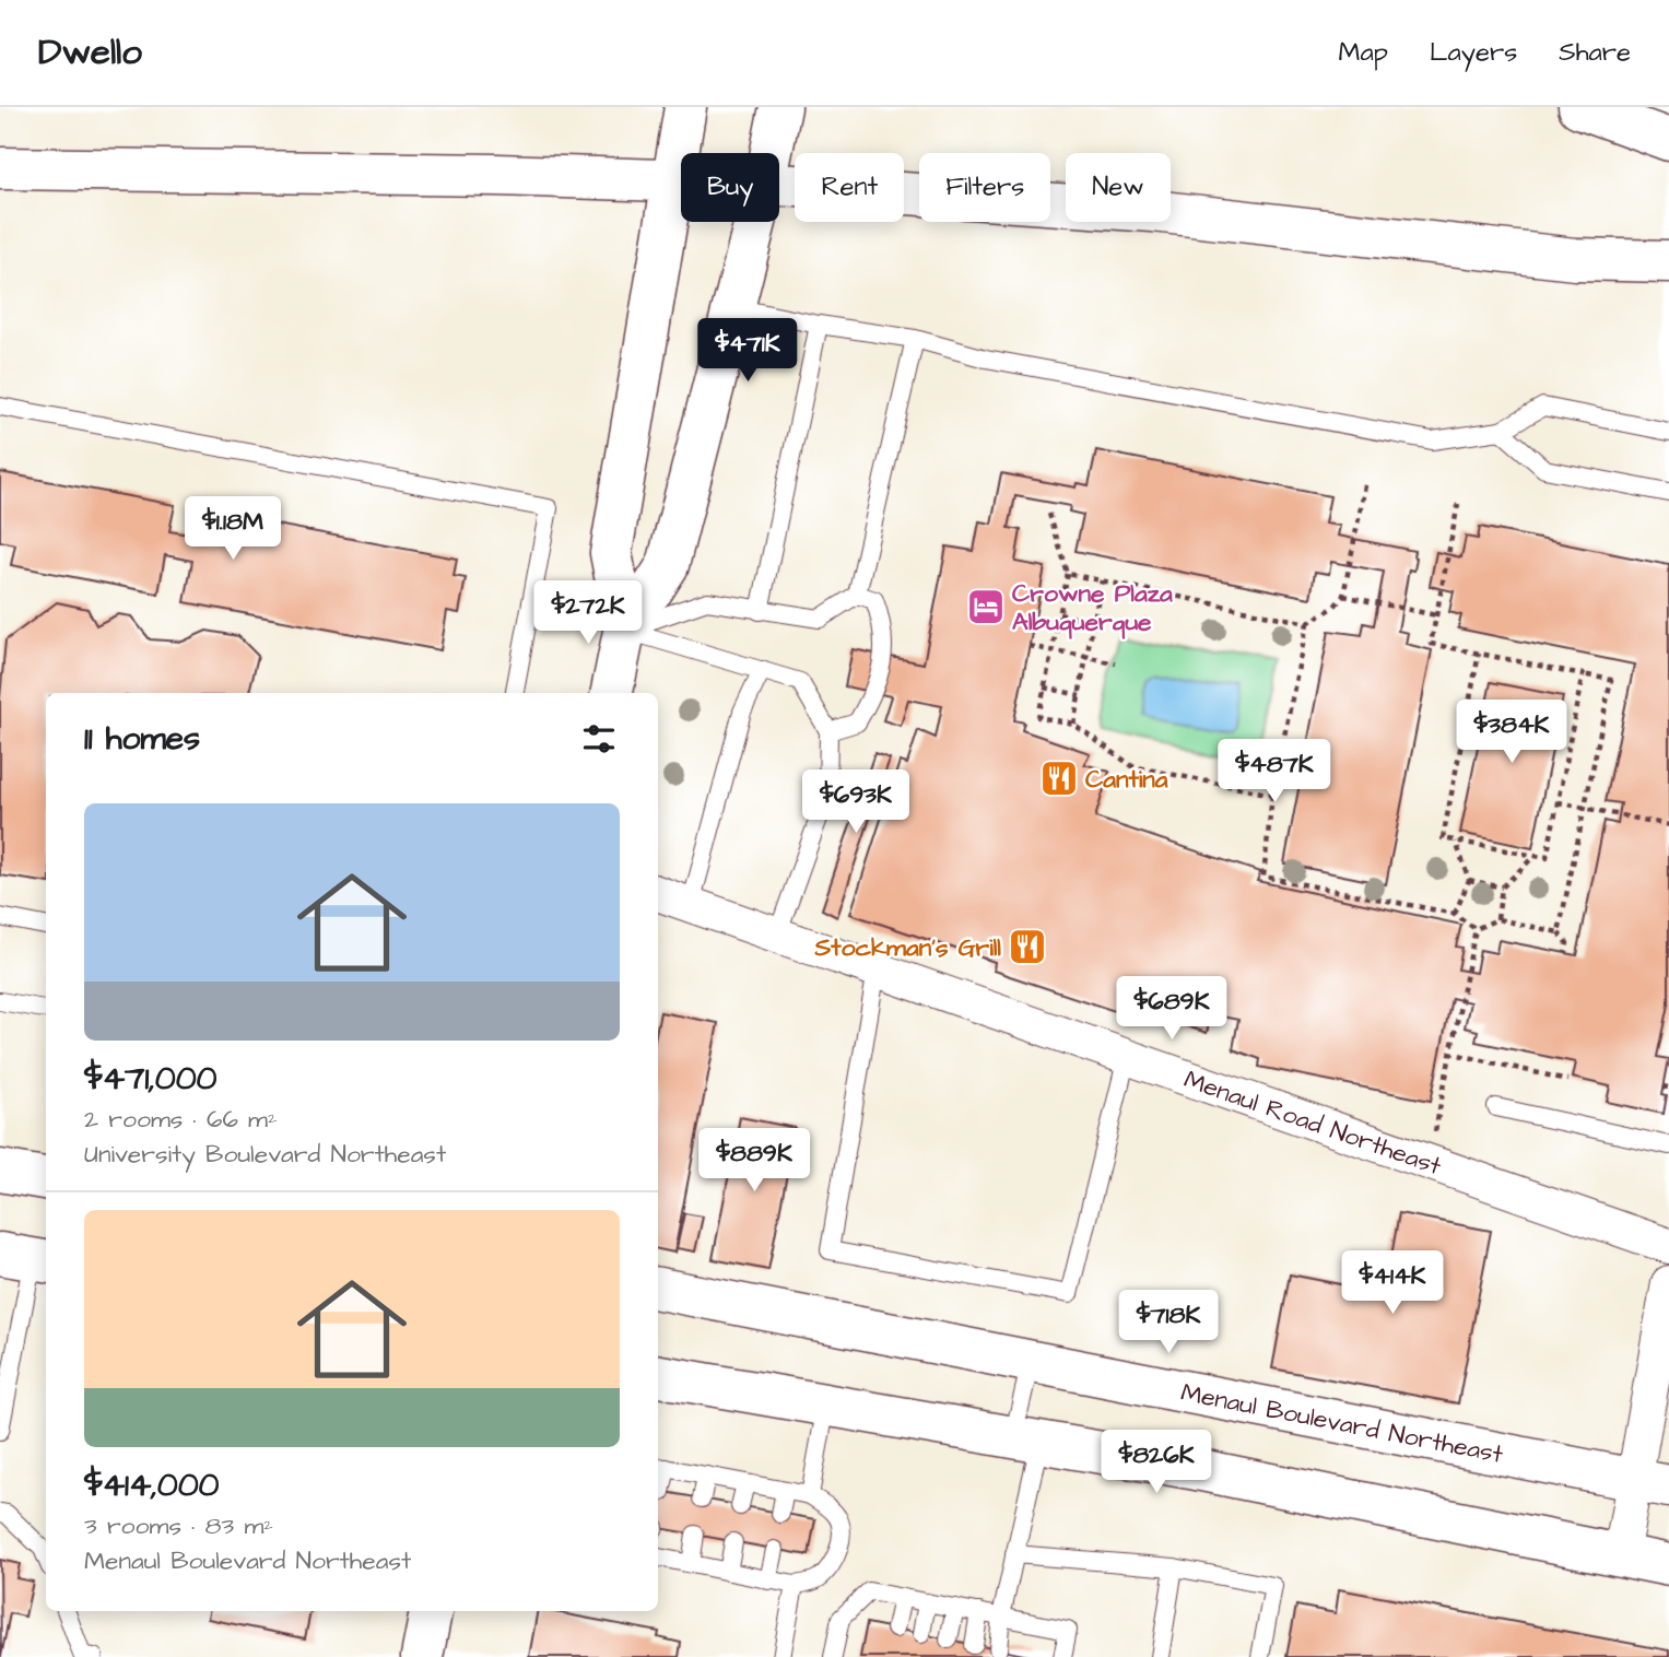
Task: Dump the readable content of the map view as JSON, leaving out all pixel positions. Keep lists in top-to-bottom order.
{
  "streets": {
    "main road": ["Menaul Boulevard Northeast"],
    "street": ["Menaul Road Northeast"]
  },
  "places": {
    "hotel": ["Crowne Plaza Albuquerque"],
    "restaurant": ["Cantina", "Stockman's Grill"]
  },
  "page": {
    "header": "Dwello",
    "nav": ["Map", "Layers", "Share"],
    "chip": [
      "Buy",
      "Rent",
      "Filters",
      "New"
    ],
    "price": [
      "$471K",
      "$1.18M",
      "$272K",
      "$384K",
      "$487K",
      "$693K",
      "$689K",
      "$889K",
      "$414K",
      "$718K",
      "$826K"
    ],
    "heading": "11 homes",
    "list": [
      {
        "name": "$471,000",
        "note": "2 rooms · 66 m² · University Boulevard Northeast"
      },
      {
        "name": "$414,000",
        "note": "3 rooms · 83 m² · Menaul Boulevard Northeast"
      }
    ]
  }
}
